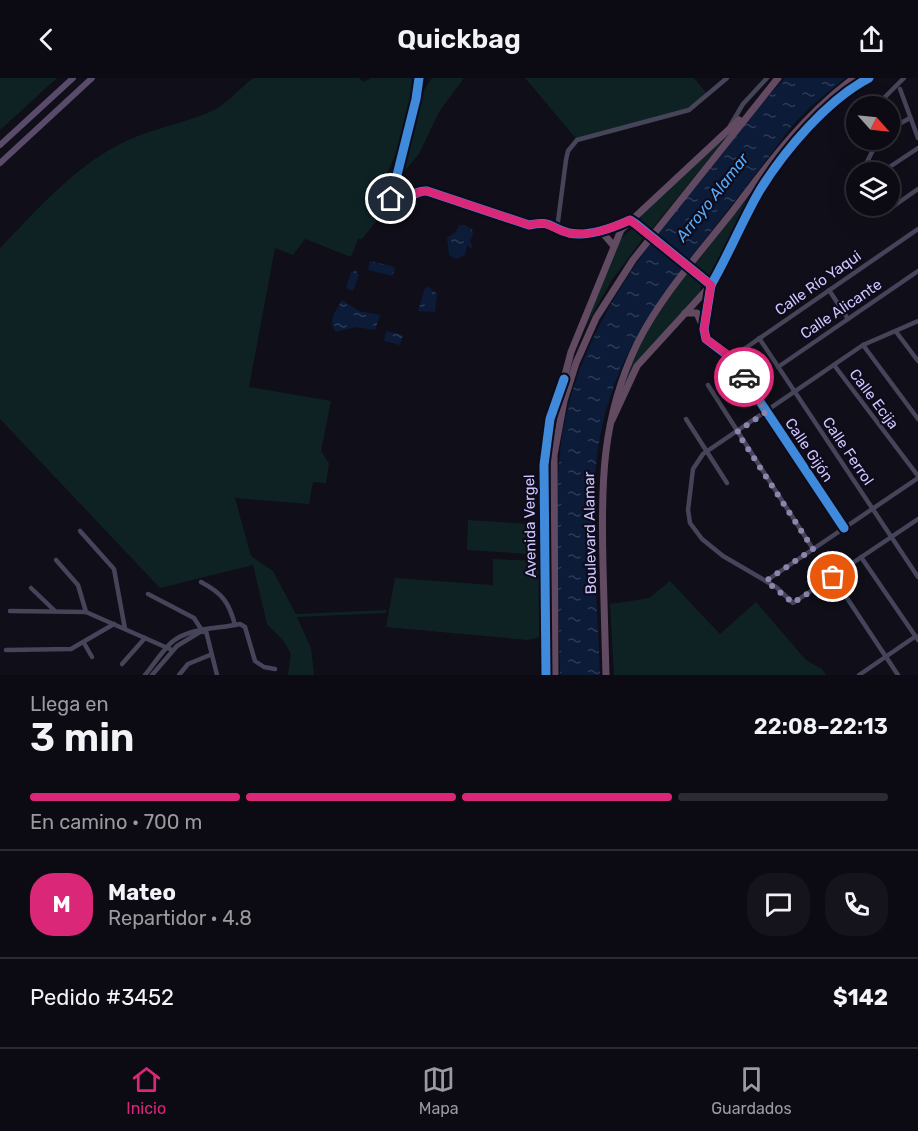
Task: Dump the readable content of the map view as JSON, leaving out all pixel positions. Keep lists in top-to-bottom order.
{
  "streets": {
    "highway": ["Boulevard Alamar"],
    "street": [
      "Calle Río Yaqui",
      "Calle Alicante",
      "Calle Ecija",
      "Calle Gijón",
      "Calle Ferrol",
      "Avenida Vergel"
    ]
  },
  "crossings": [
    ["Calle Río Yaqui", "Calle Gijón"],
    ["Calle Río Yaqui", "Calle Ferrol"],
    ["Calle Alicante", "Calle Ferrol"]
  ],
  "water": ["Arroyo Alamar"],
  "north": "bottom right",
  "page": {
    "header": "Quickbag",
    "heading": ["3 min", "Llega en", "22:08–22:13"],
    "panel": [
      "Mateo",
      "Repartidor · 4.8",
      "Pedido #3452",
      "$142"
    ],
    "bar": "En camino · 700 m",
    "round": "M",
    "tabs": ["Inicio", "Mapa", "Guardados"]
  }
}
